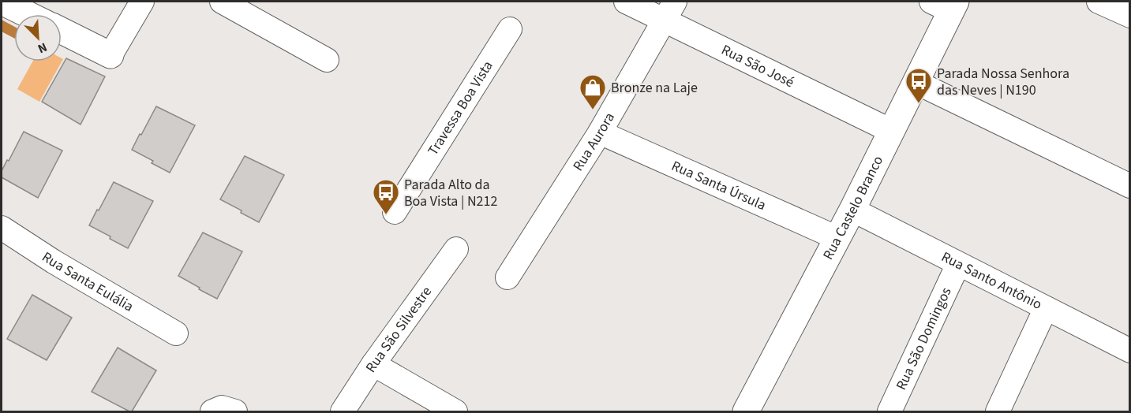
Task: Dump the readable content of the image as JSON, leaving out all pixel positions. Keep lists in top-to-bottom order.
{
  "streets": {
    "street": [
      "Rua São José",
      "Travessa Boa Vista",
      "Rua Aurora",
      "Rua Santa Úrsula",
      "Rua Castelo Branco",
      "Rua Santo Antônio",
      "Rua Santa Eulália",
      "Rua São Silvestre",
      "Rua São Domingos"
    ]
  },
  "crossings": [
    ["Rua São José", "Rua Aurora"],
    ["Rua São José", "Rua Castelo Branco"],
    ["Rua Aurora", "Rua Santa Úrsula"],
    ["Rua Santa Úrsula", "Rua Castelo Branco"],
    ["Rua Castelo Branco", "Rua Santo Antônio"],
    ["Rua Santo Antônio", "Rua São Domingos"]
  ],
  "places": {
    "bus stop": ["Parada Nossa Senhora das Neves | N190", "Parada Alto da Boa Vista | N212"],
    "shop": ["Bronze na Laje"]
  },
  "north": "bottom right"
}
